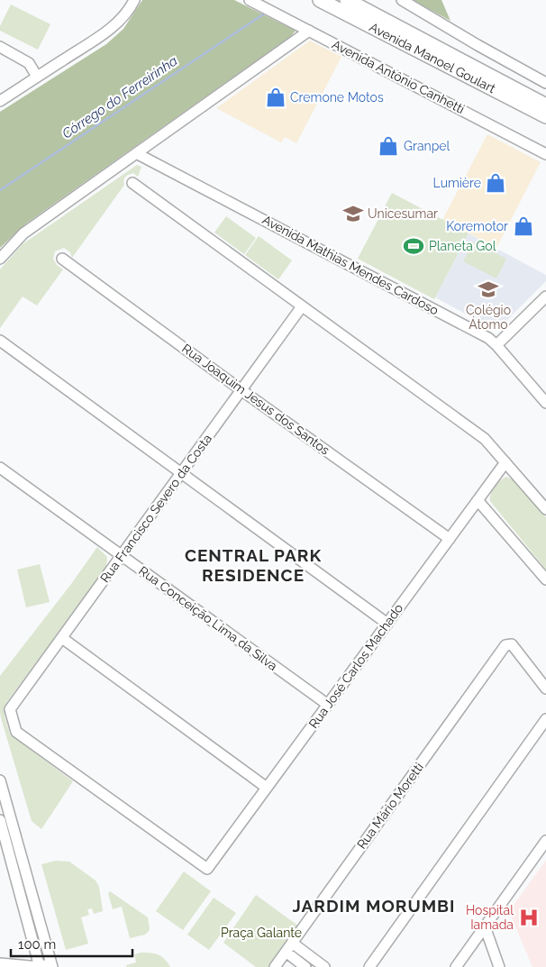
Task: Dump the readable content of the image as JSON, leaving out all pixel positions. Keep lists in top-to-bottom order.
{
  "streets": {
    "main road": ["Avenida Manoel Goulart"],
    "street": [
      "Avenida Antônio Canhetti",
      "Avenida Mathias Mendes Cardoso",
      "Rua Joaquim Jesus dos Santos",
      "Rua Francisco Severo da Costa",
      "Rua Conceição Lima da Silva",
      "Rua José Carlos Machado",
      "Rua Mário Moretti"
    ]
  },
  "crossings": [
    ["Rua Joaquim Jesus dos Santos", "Rua Francisco Severo da Costa"],
    ["Rua Joaquim Jesus dos Santos", "Rua José Carlos Machado"],
    ["Rua Francisco Severo da Costa", "Rua Conceição Lima da Silva"],
    ["Rua Francisco Severo da Costa", "Rua José Carlos Machado"],
    ["Rua Conceição Lima da Silva", "Rua José Carlos Machado"]
  ],
  "districts": ["CENTRAL PARK RESIDENCE", "JARDIM MORUMBI"],
  "water": ["Córrego do Ferreirinha"],
  "parks": ["Praça Galante"],
  "places": {
    "shop": [
      "Cremone Motos",
      "Granpel",
      "Lumière",
      "Koremotor"
    ],
    "school or university": ["Unicesumar", "Colégio Átomo"],
    "sports": ["Planeta Gol"],
    "hospital": ["Hospital Iamada"]
  },
  "scale_bar": "100 m"
}
